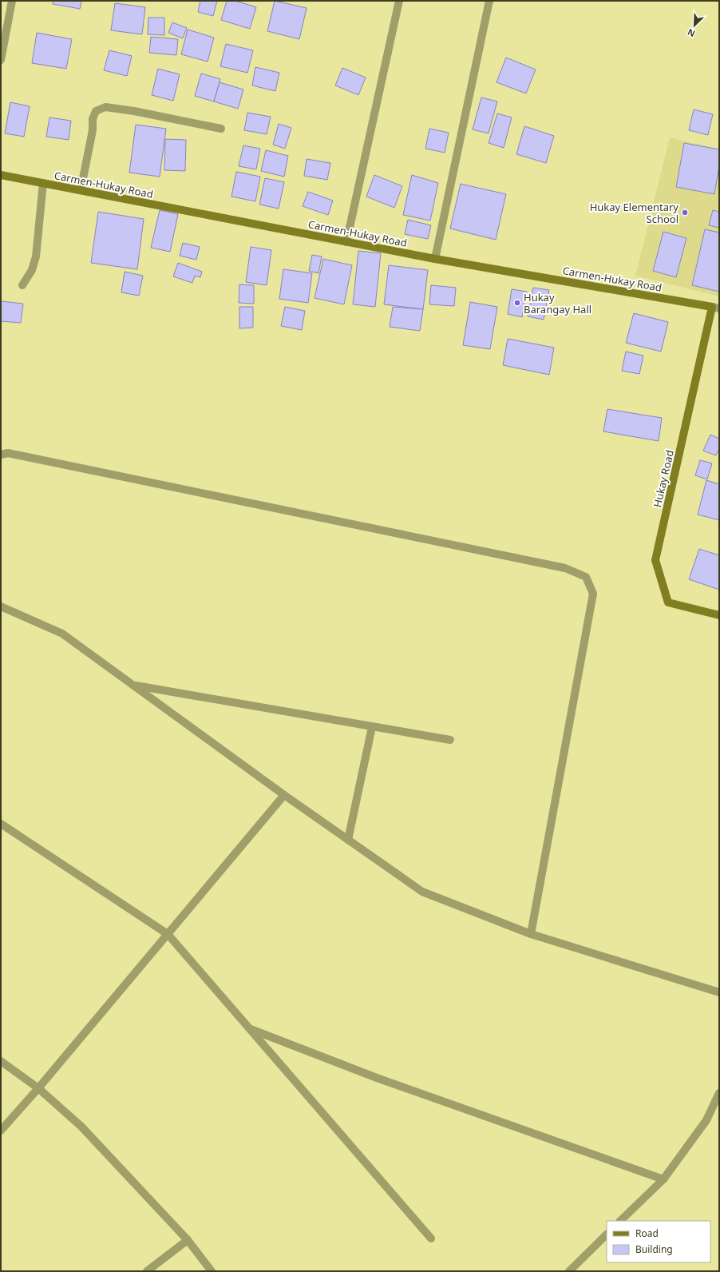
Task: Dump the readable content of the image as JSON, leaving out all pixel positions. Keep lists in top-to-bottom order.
{
  "streets": {
    "street": ["Carmen-Hukay Road", "Hukay Road"]
  },
  "crossings": [
    ["Carmen-Hukay Road", "Hukay Road"]
  ],
  "places": ["Hukay Elementary School", "Hukay Barangay Hall"],
  "legend": ["Road", "Building"],
  "north": "bottom left"
}
